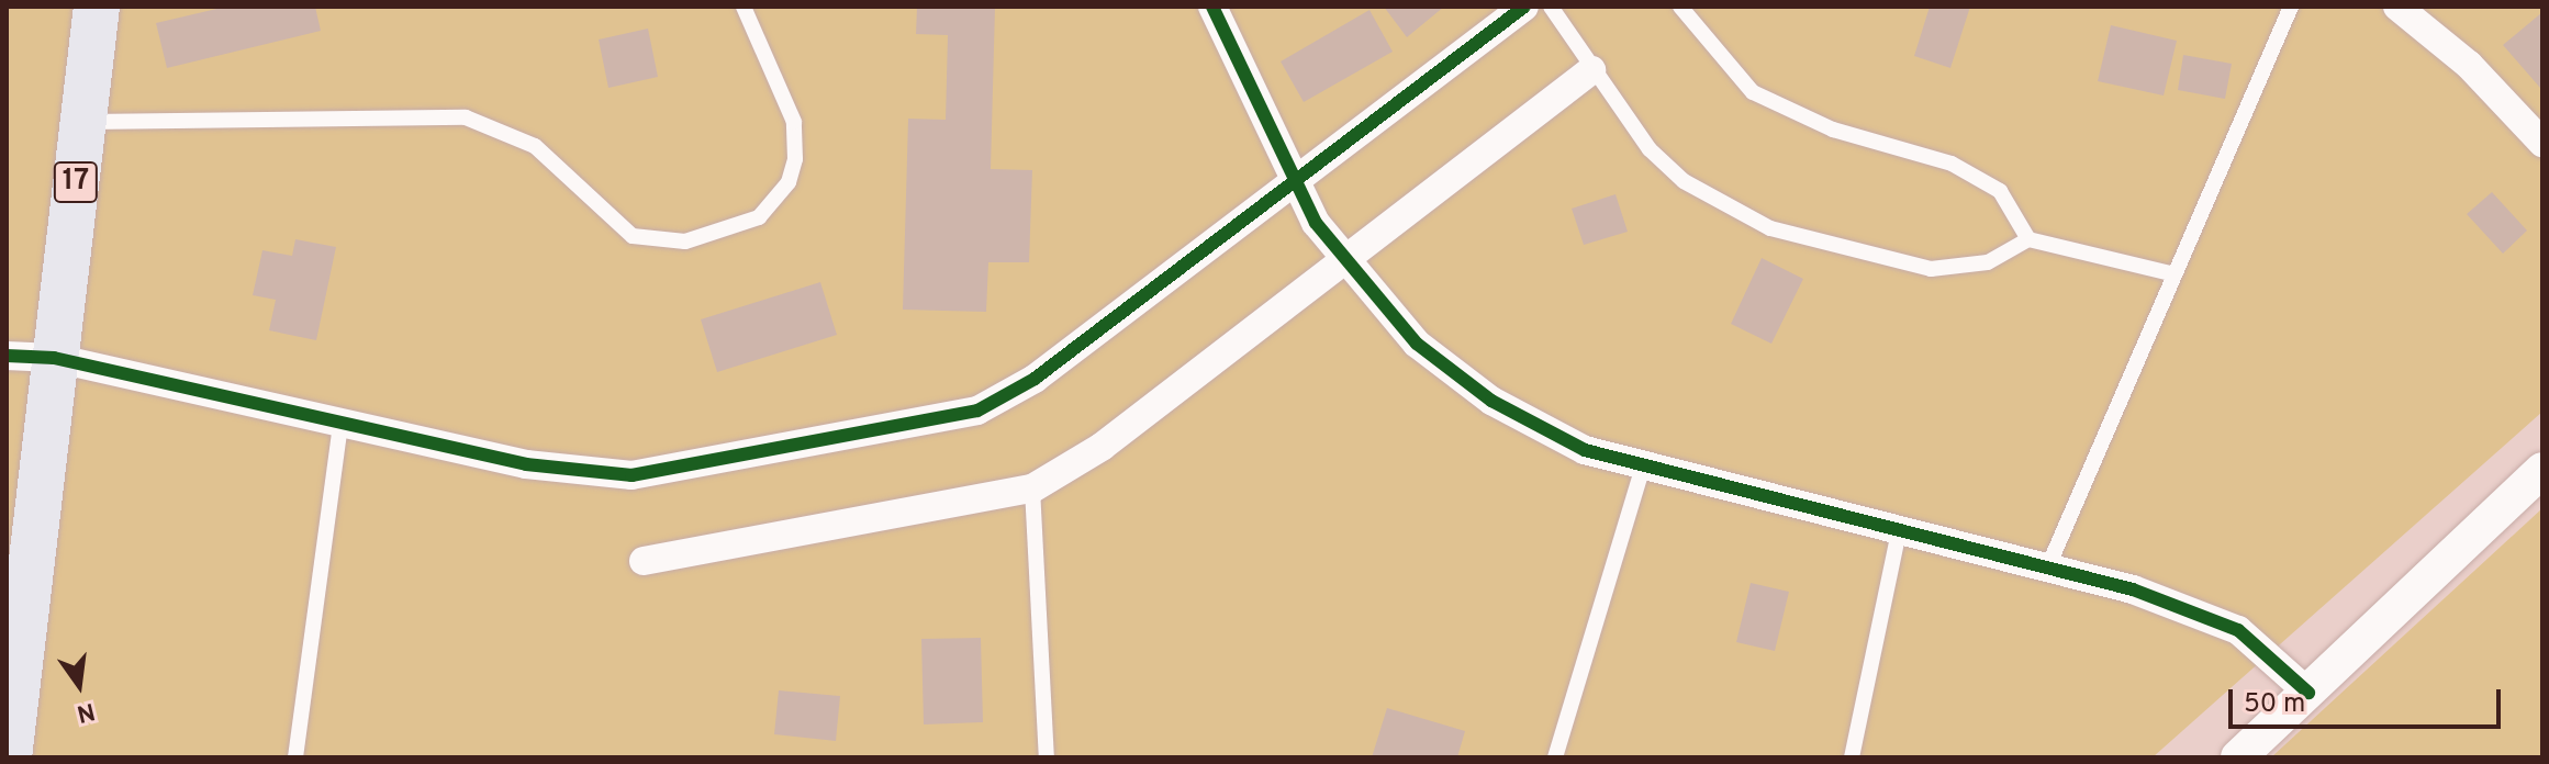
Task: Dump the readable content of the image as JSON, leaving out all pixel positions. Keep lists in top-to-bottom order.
{
  "streets": {
    "main road": ["17"]
  },
  "scale_bar": "50 m",
  "north": "bottom"
}
